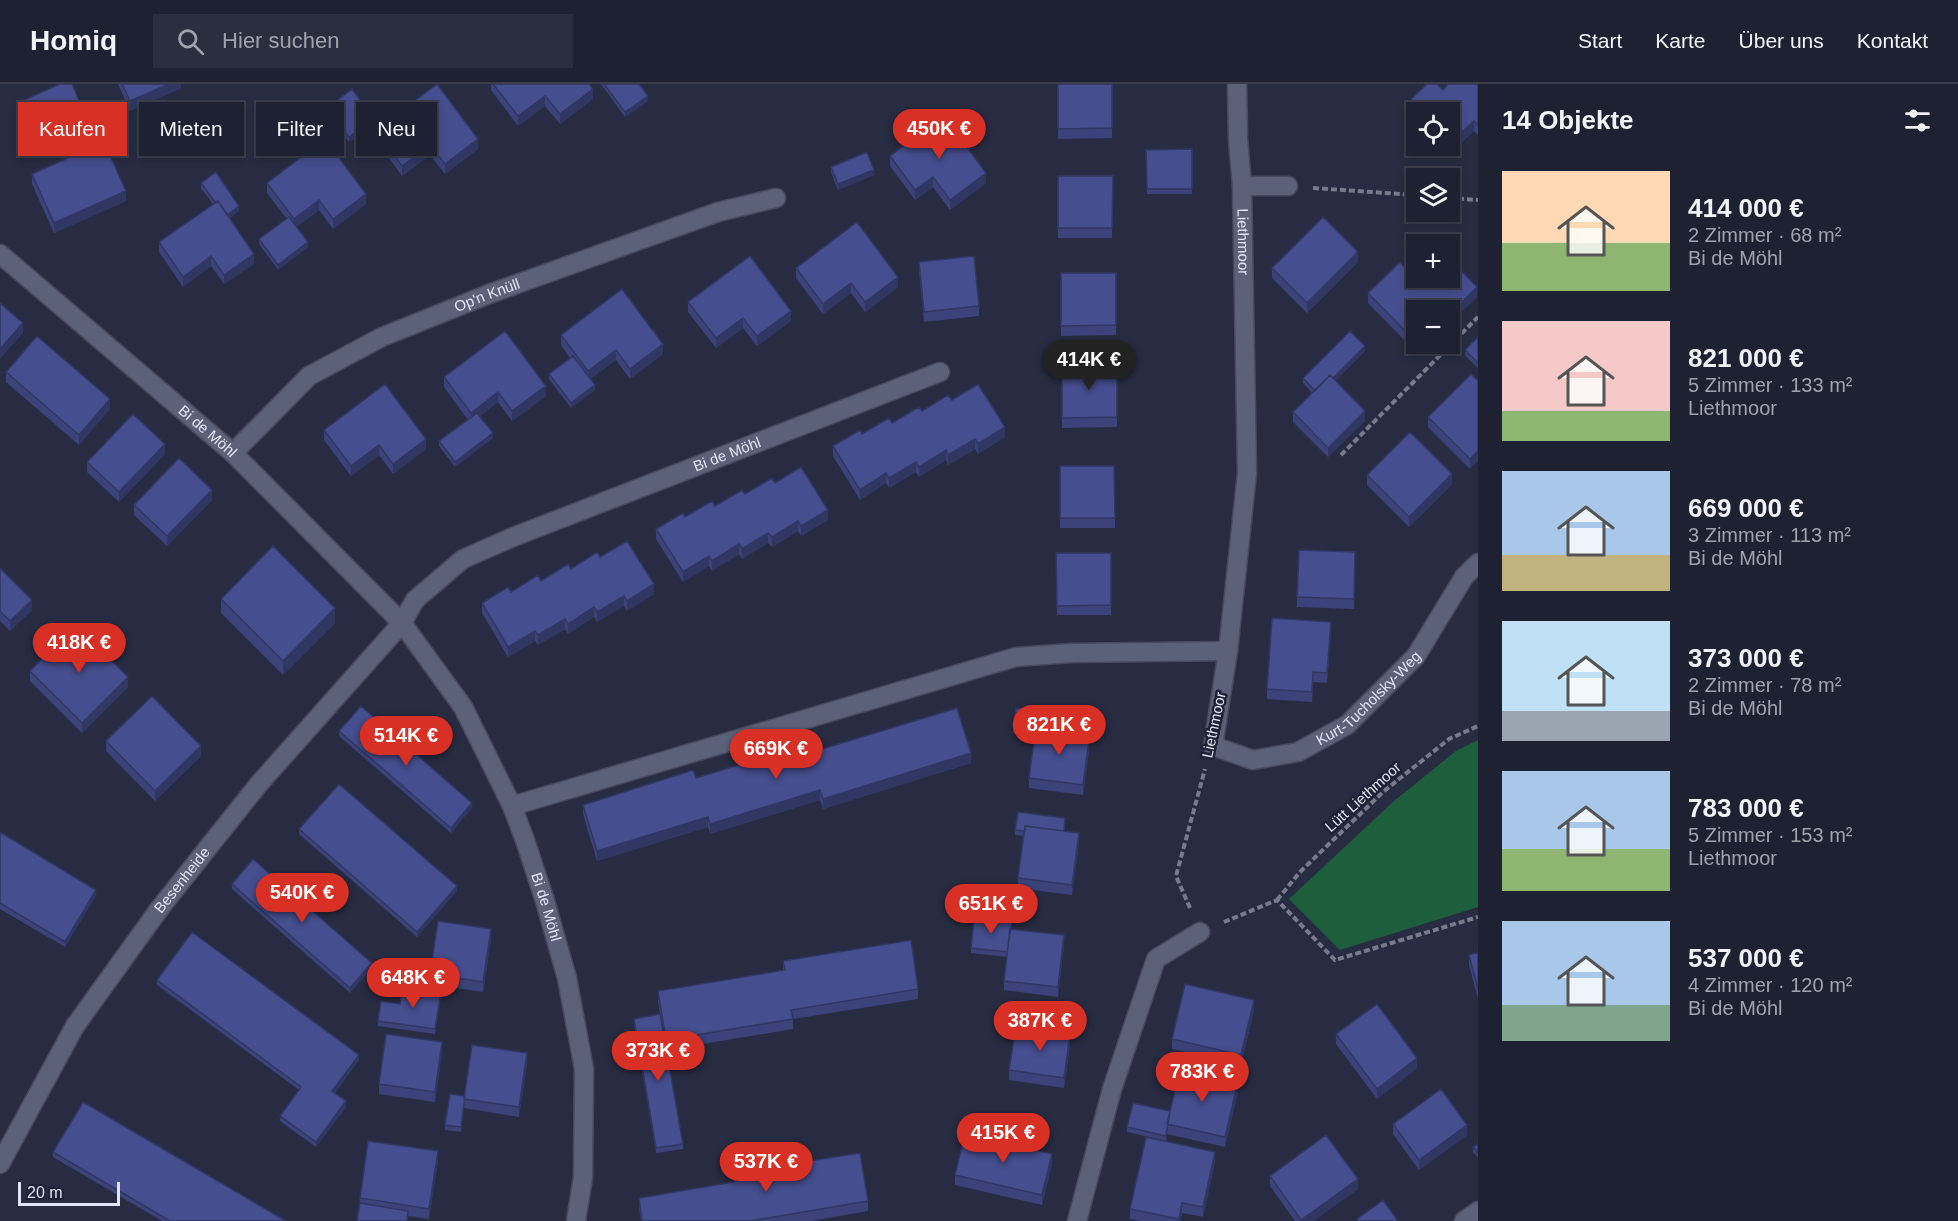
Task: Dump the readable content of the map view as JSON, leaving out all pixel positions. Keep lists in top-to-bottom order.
{
  "streets": {
    "street": [
      "Liethmoor",
      "Op'n Knüll",
      "Bi de Möhl",
      "Kurt-Tucholsky-Weg",
      "Besenheide"
    ],
    "path": ["Lütt Liethmoor"]
  },
  "crossings": [
    ["Liethmoor", "Kurt-Tucholsky-Weg"],
    ["Op'n Knüll", "Bi de Möhl"],
    ["Bi de Möhl", "Besenheide"]
  ],
  "scale_bar": "20 m",
  "page": {
    "header": "Homiq",
    "search": "Hier suchen",
    "nav": [
      "Start",
      "Karte",
      "Über uns",
      "Kontakt"
    ],
    "heading": "14 Objekte",
    "map_buttons": ["+", "−"],
    "chip": [
      "Kaufen",
      "Mieten",
      "Filter",
      "Neu"
    ],
    "price": [
      "450K €",
      "414K €",
      "418K €",
      "821K €",
      "514K €",
      "669K €",
      "540K €",
      "651K €",
      "648K €",
      "387K €",
      "373K €",
      "783K €",
      "415K €",
      "537K €"
    ],
    "list": [
      {
        "name": "414 000 €",
        "note": "2 Zimmer · 68 m² · Bi de Möhl"
      },
      {
        "name": "821 000 €",
        "note": "5 Zimmer · 133 m² · Liethmoor"
      },
      {
        "name": "669 000 €",
        "note": "3 Zimmer · 113 m² · Bi de Möhl"
      },
      {
        "name": "373 000 €",
        "note": "2 Zimmer · 78 m² · Bi de Möhl"
      },
      {
        "name": "783 000 €",
        "note": "5 Zimmer · 153 m² · Liethmoor"
      },
      {
        "name": "537 000 €",
        "note": "4 Zimmer · 120 m² · Bi de Möhl"
      }
    ],
    "scale": "20 m"
  }
}
